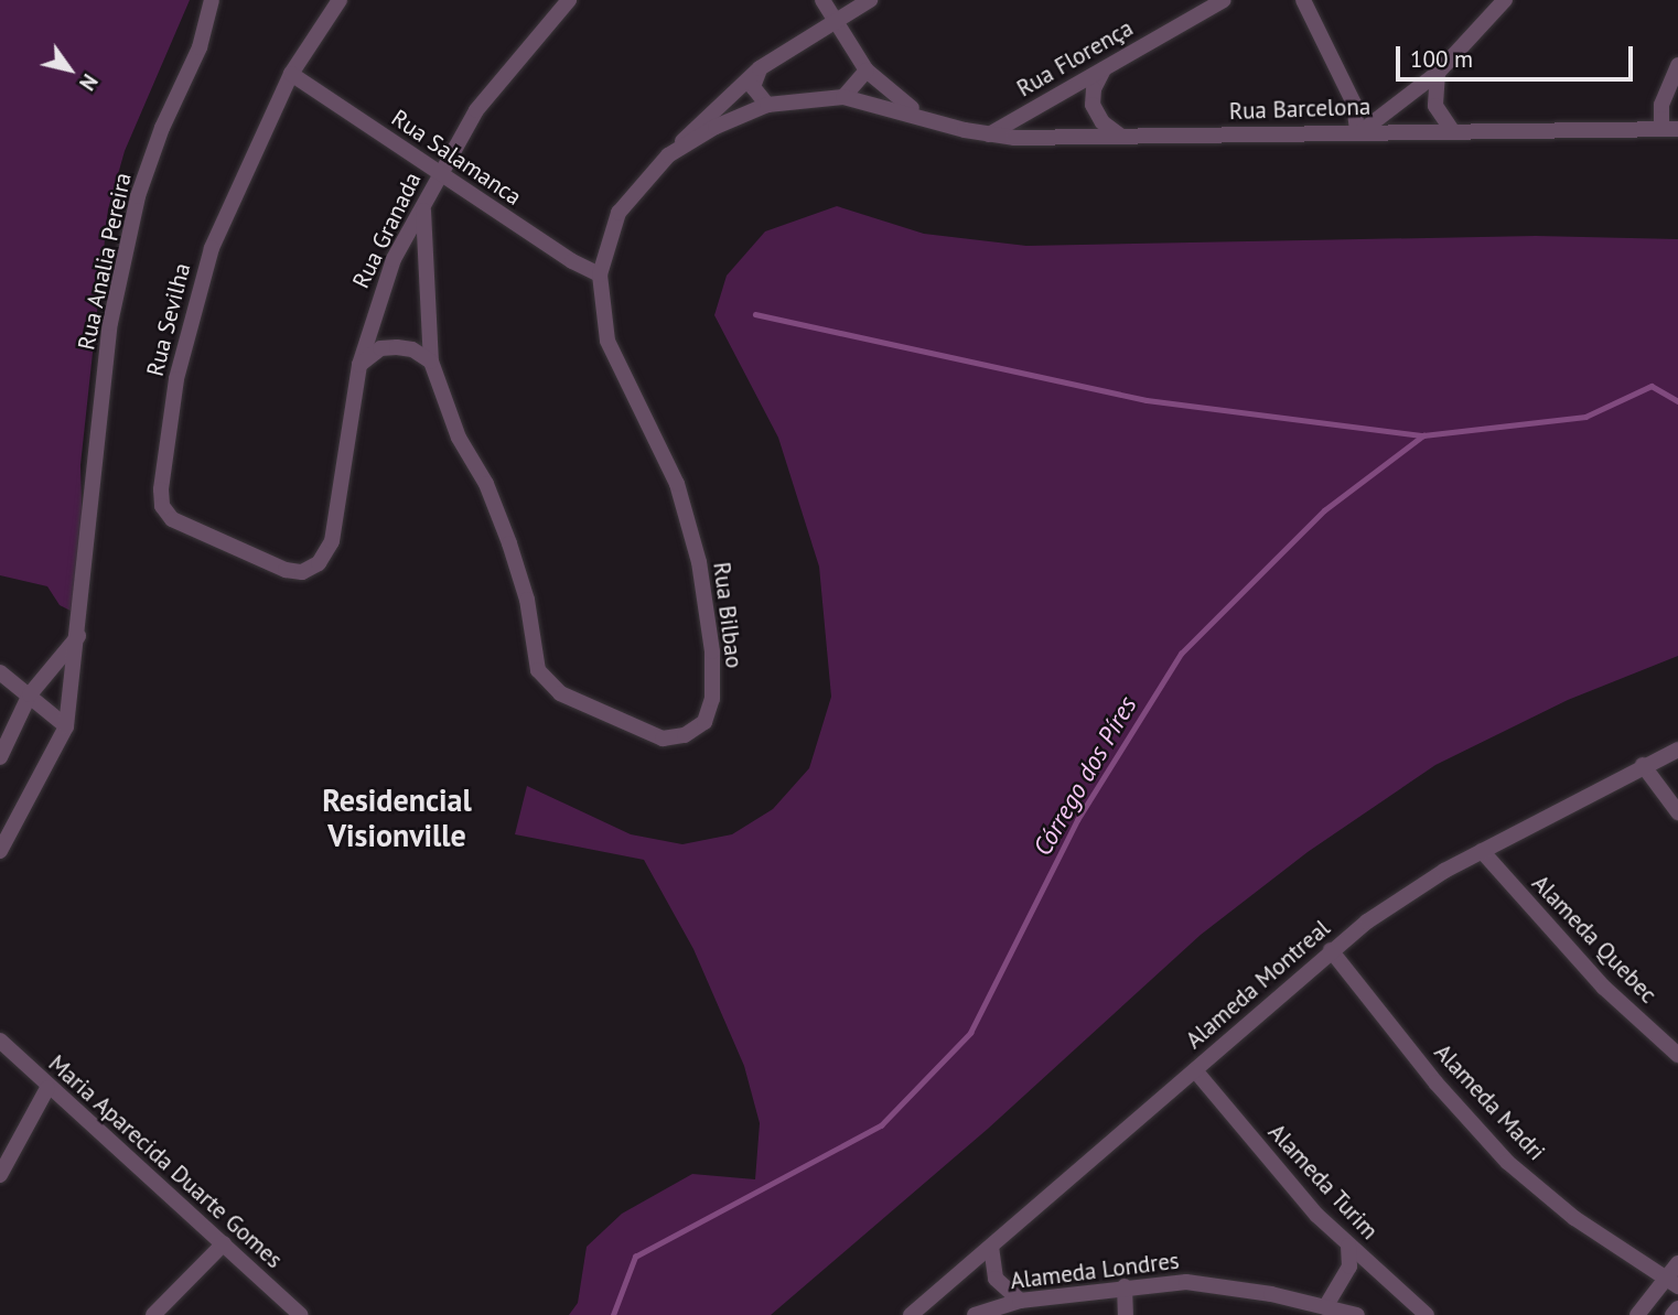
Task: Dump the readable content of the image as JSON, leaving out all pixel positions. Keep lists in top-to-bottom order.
{
  "streets": {
    "street": [
      "Rua Florença",
      "Rua Barcelona",
      "Rua Salamanca",
      "Rua Granada",
      "Rua Analia Pereira",
      "Rua Sevilha",
      "Rua Bilbao",
      "Alameda Quebec",
      "Alameda Montreal",
      "Alameda Madri",
      "Maria Aparecida Duarte Gomes",
      "Alameda Turim",
      "Alameda Londres"
    ]
  },
  "crossings": [
    ["Rua Florença", "Rua Barcelona"],
    ["Rua Barcelona", "Rua Bilbao"],
    ["Rua Salamanca", "Rua Granada"],
    ["Rua Salamanca", "Rua Sevilha"],
    ["Rua Salamanca", "Rua Bilbao"],
    ["Rua Granada", "Rua Sevilha"],
    ["Rua Granada", "Rua Bilbao"],
    ["Alameda Quebec", "Alameda Montreal"],
    ["Alameda Montreal", "Alameda Madri"],
    ["Alameda Montreal", "Alameda Turim"]
  ],
  "districts": ["Residencial Visionville"],
  "water": ["Córrego dos Píres"],
  "scale_bar": "100 m",
  "north": "bottom right"
}
